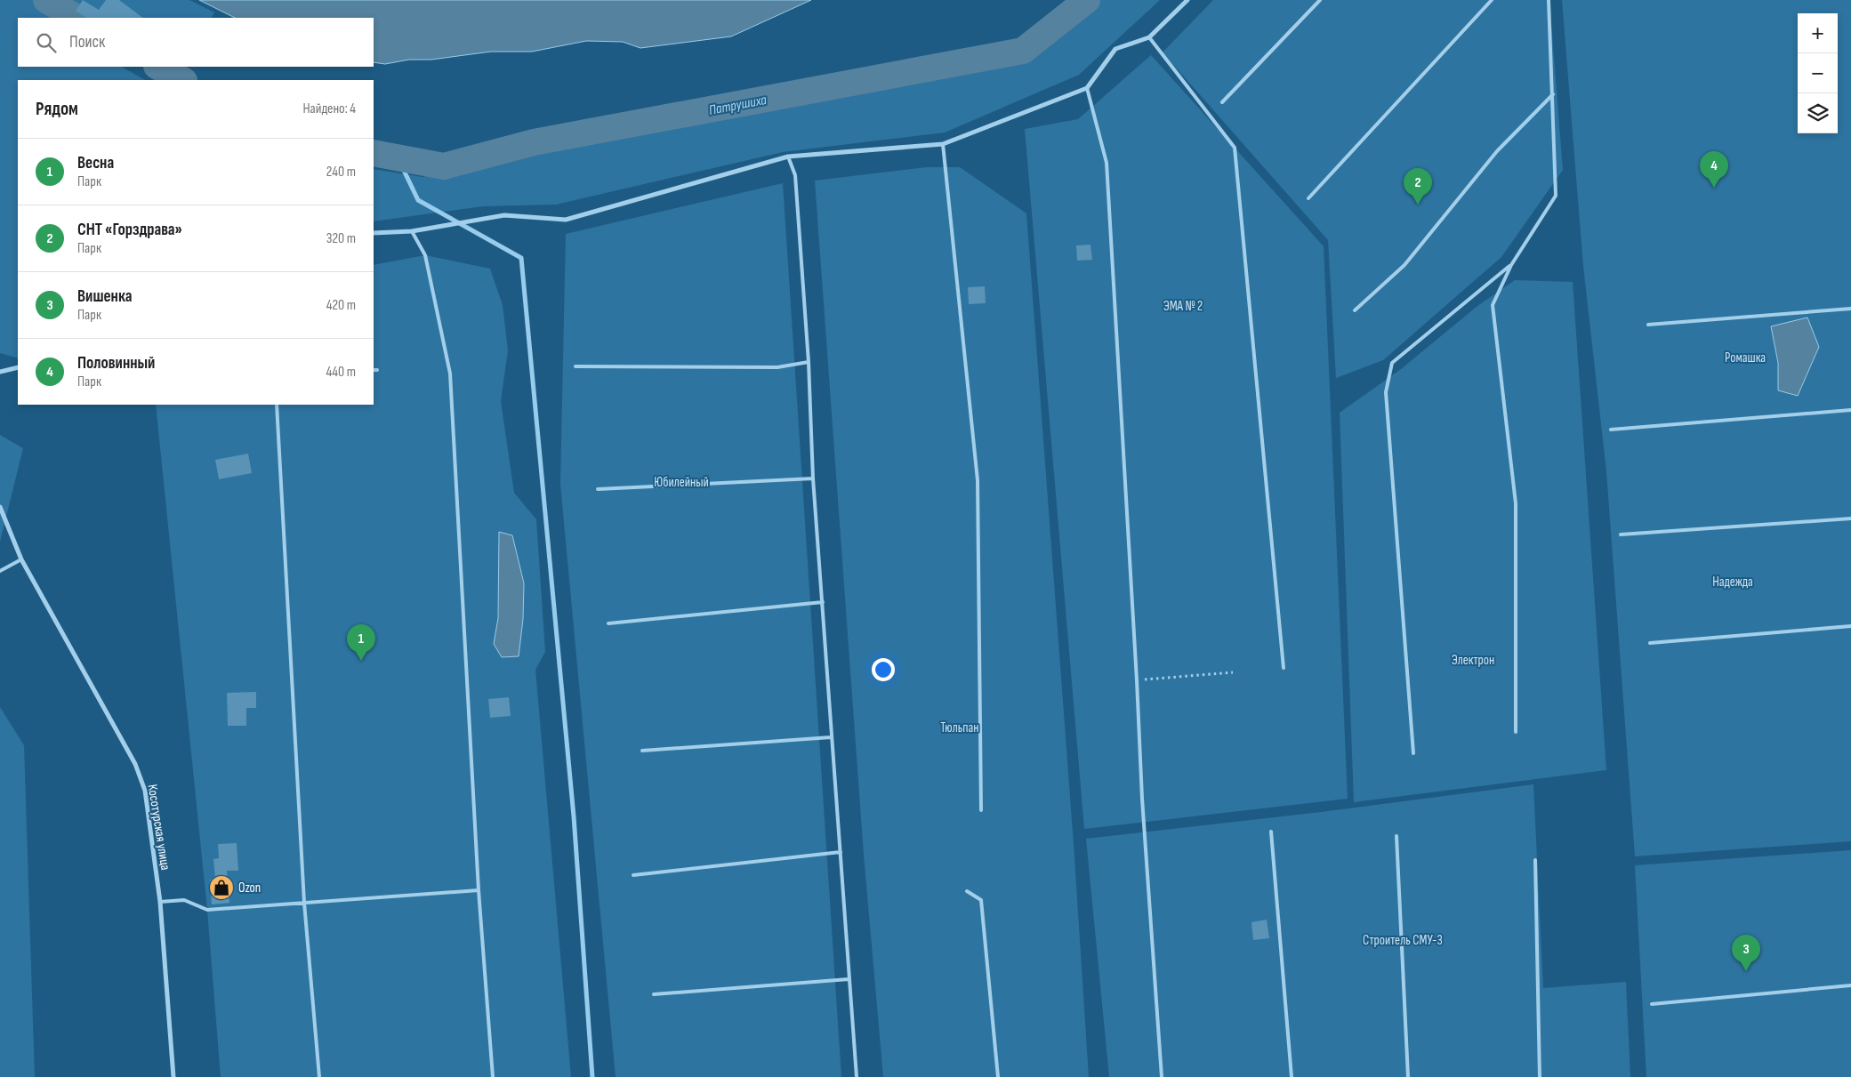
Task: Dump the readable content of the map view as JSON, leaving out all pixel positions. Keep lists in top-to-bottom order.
{
  "streets": {
    "street": ["Косотурская улица"]
  },
  "water": ["Патрушиха"],
  "parks": [
    "ЭМА № 2",
    "Ромашка",
    "Юбилейный",
    "Надежда",
    "Электрон",
    "Тюльпан",
    "Строитель СМУ-3"
  ],
  "places": {
    "shop": ["Ozon"]
  },
  "page": {
    "map_buttons": ["+", "−"],
    "search": "Поиск",
    "heading": ["Рядом", "Найдено: 4"],
    "list": [
      {
        "mark": "1",
        "name": "Весна",
        "note": "Парк",
        "value": "240 m"
      },
      {
        "mark": "2",
        "name": "СНТ «Горздрава»",
        "note": "Парк",
        "value": "320 m"
      },
      {
        "mark": "3",
        "name": "Вишенка",
        "note": "Парк",
        "value": "420 m"
      },
      {
        "mark": "4",
        "name": "Половинный",
        "note": "Парк",
        "value": "440 m"
      }
    ],
    "pins": [
      "4",
      "2",
      "1",
      "3"
    ]
  }
}
